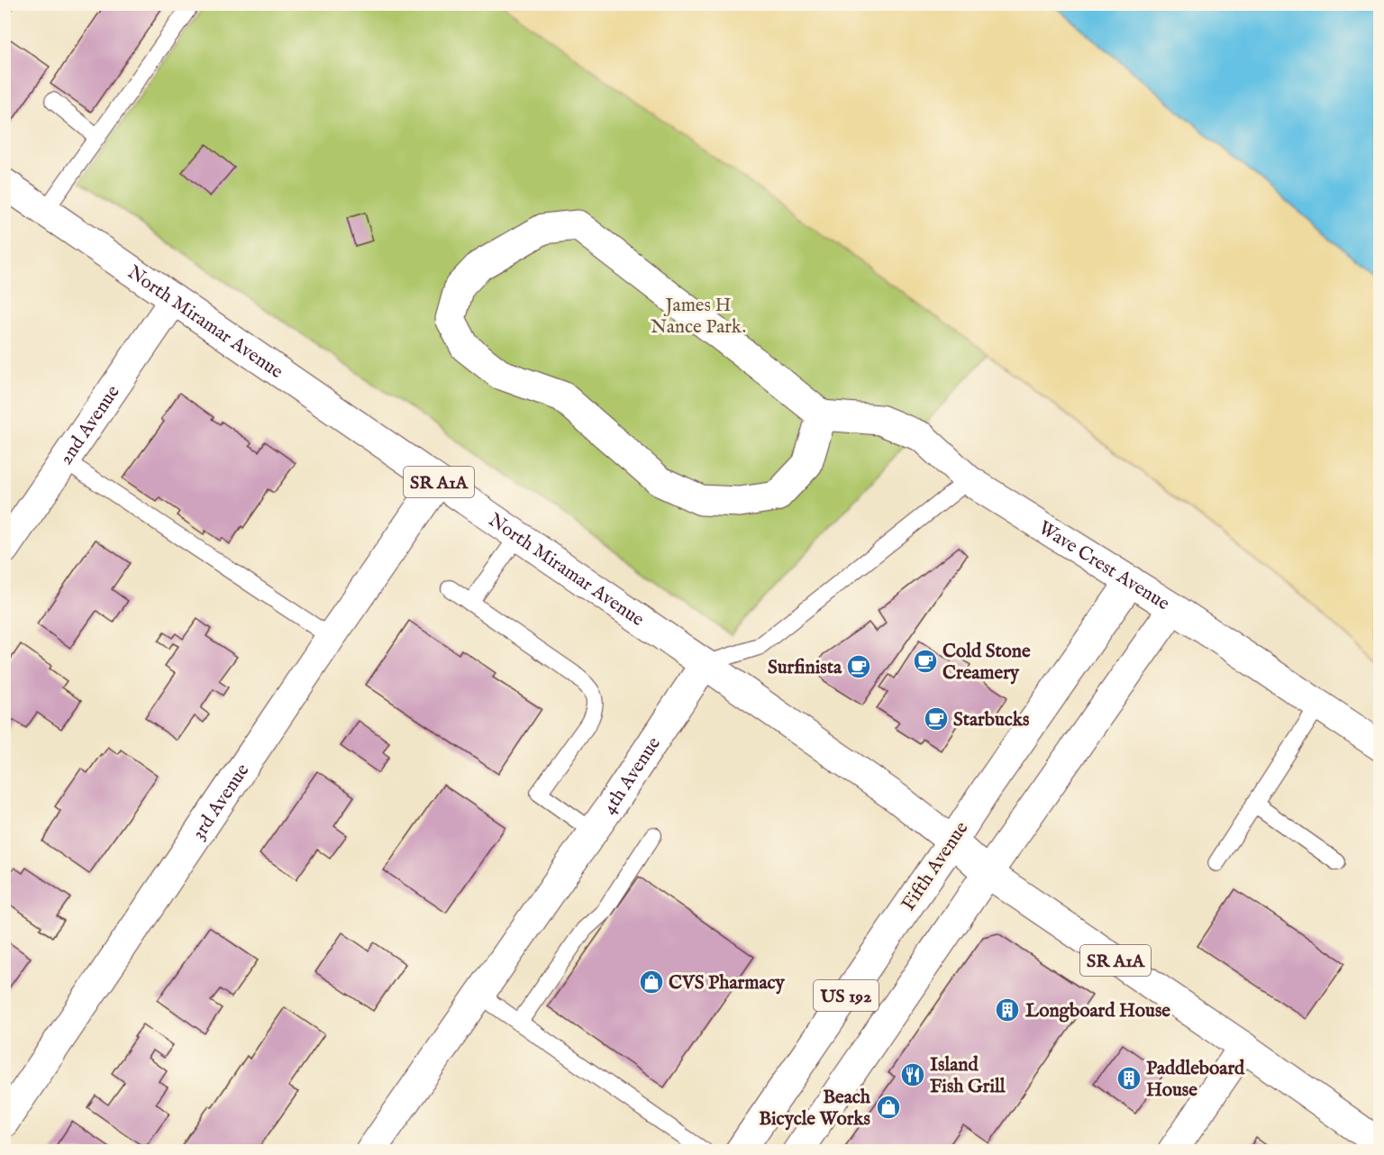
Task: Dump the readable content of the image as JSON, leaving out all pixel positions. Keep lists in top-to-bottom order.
{
  "streets": {
    "street": [
      "North Miramar Avenue",
      "2nd Avenue",
      "SR A1A",
      "Wave Crest Avenue",
      "4th Avenue",
      "3rd Avenue",
      "Fifth Avenue",
      "US 192"
    ]
  },
  "crossings": [
    ["North Miramar Avenue", "2nd Avenue"],
    ["North Miramar Avenue", "SR A1A"],
    ["North Miramar Avenue", "4th Avenue"],
    ["North Miramar Avenue", "3rd Avenue"],
    ["North Miramar Avenue", "Fifth Avenue"],
    ["North Miramar Avenue", "US 192"],
    ["SR A1A", "US 192"],
    ["Wave Crest Avenue", "Fifth Avenue"]
  ],
  "parks": ["James H Nance Park."],
  "places": {
    "cafe": ["Cold Stone Creamery", "Surfinista", "Starbucks"],
    "shop": ["CVS Pharmacy", "Beach Bicycle Works"],
    "building": ["Longboard House", "Paddleboard House"],
    "restaurant": ["Island Fish Grill"]
  }
}
